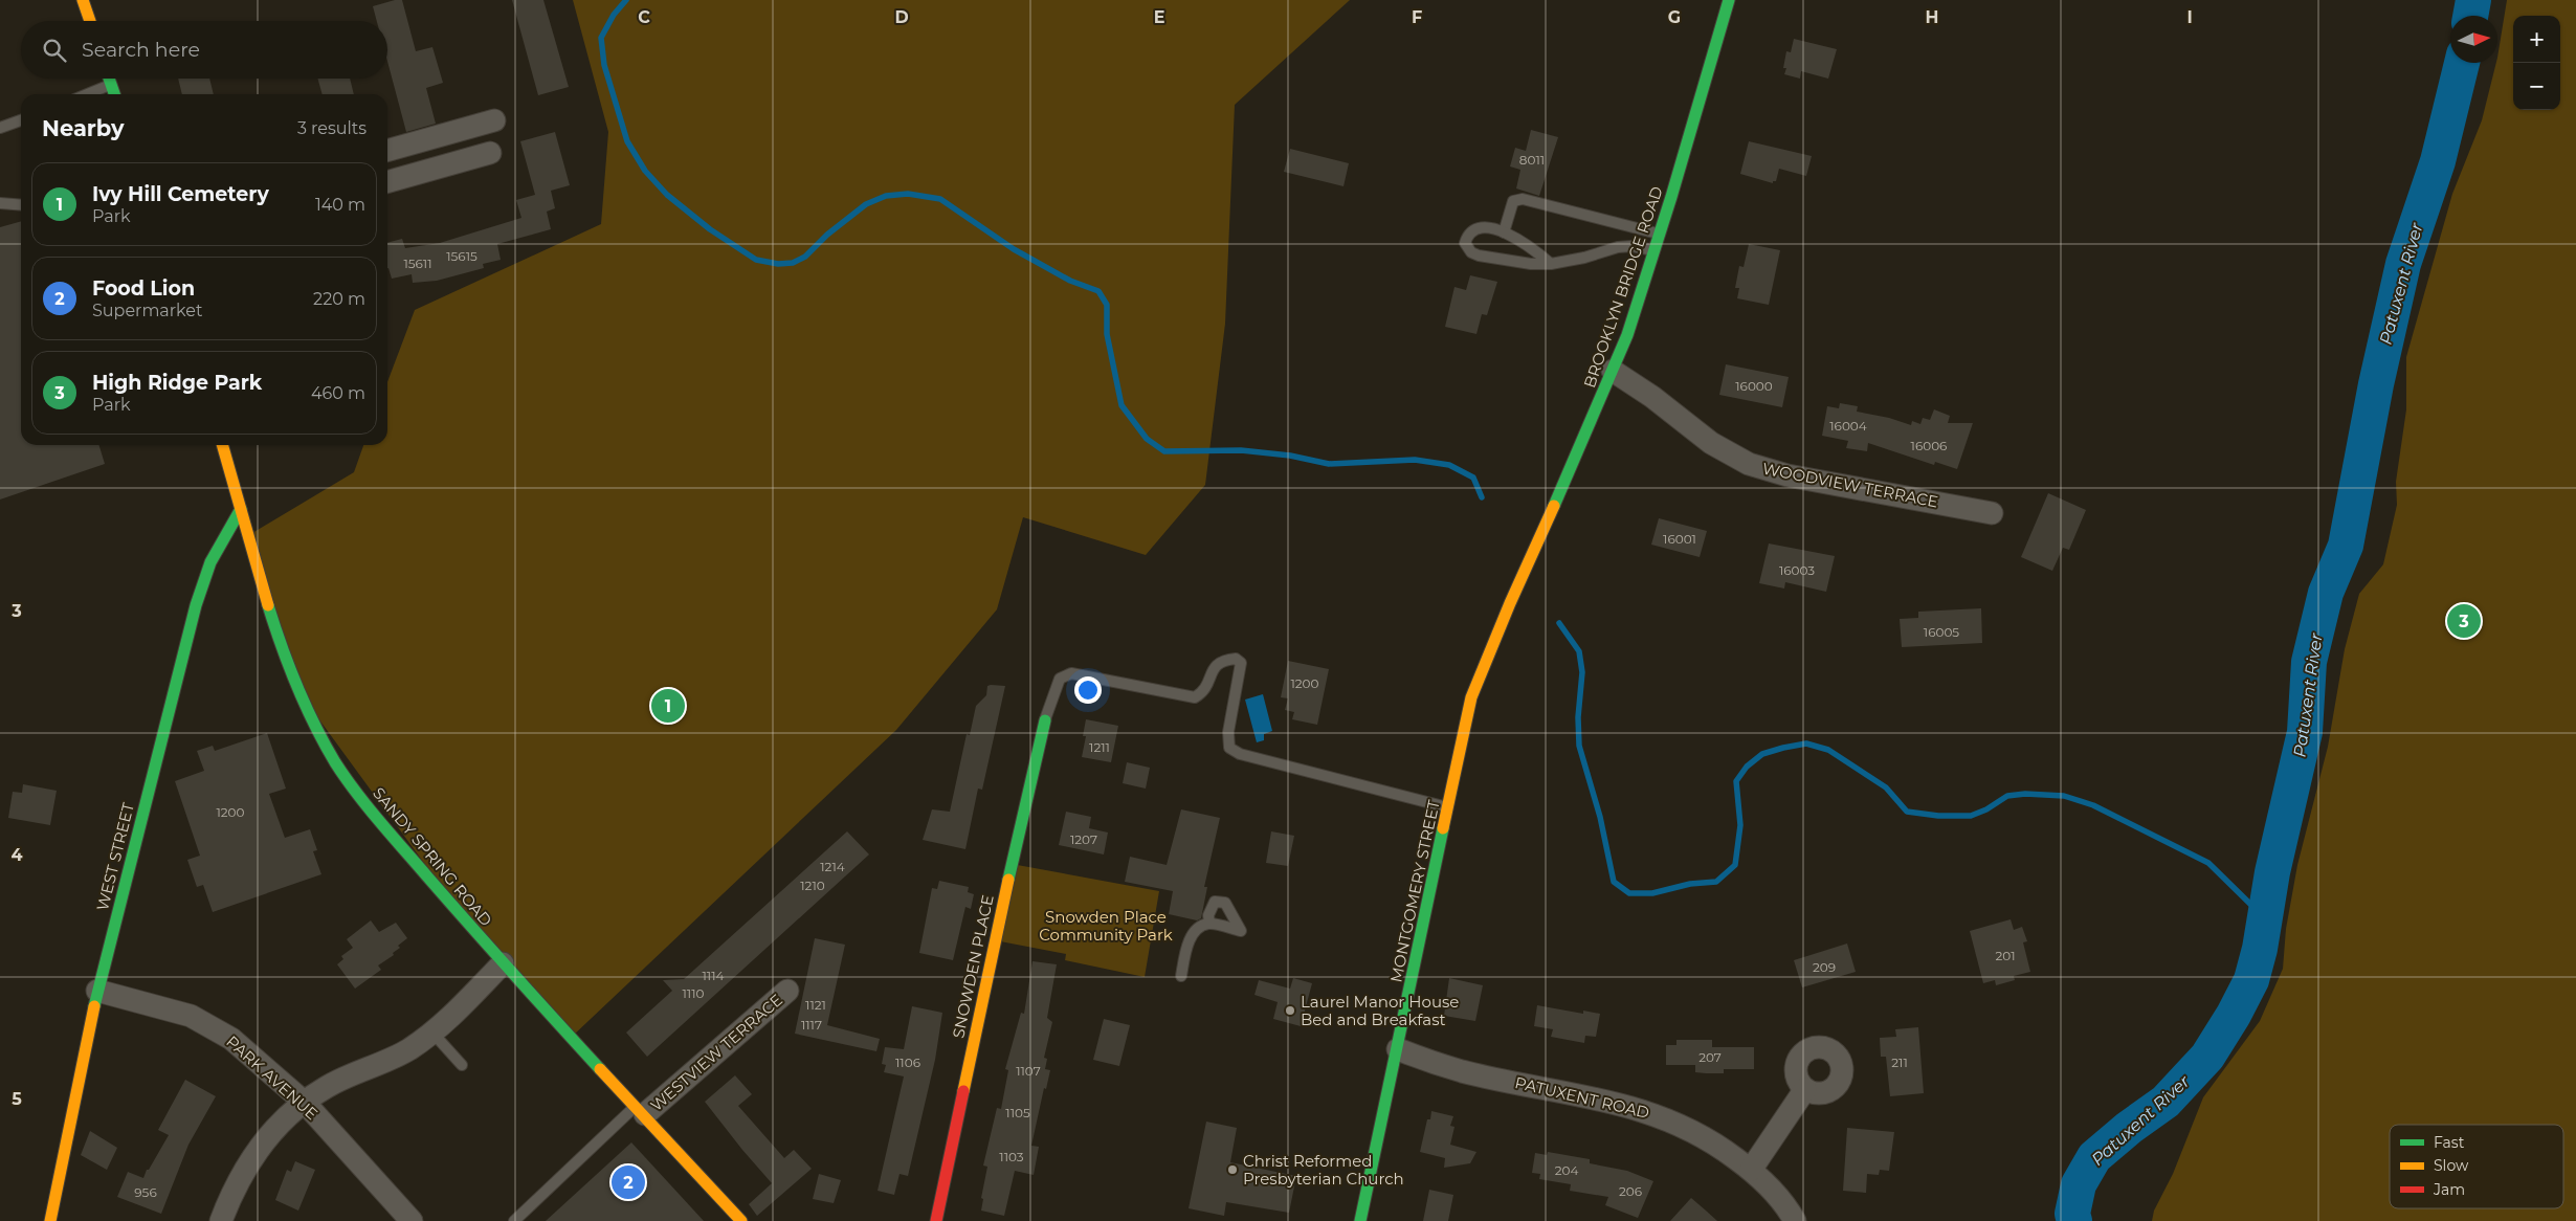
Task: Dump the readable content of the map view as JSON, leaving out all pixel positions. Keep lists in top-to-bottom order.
{
  "streets": {
    "street": [
      "BROOKLYN BRIDGE ROAD",
      "WOODVIEW TERRACE",
      "WEST STREET",
      "SANDY SPRING ROAD",
      "MONTGOMERY STREET",
      "SNOWDEN PLACE",
      "WESTVIEW TERRACE",
      "PARK AVENUE",
      "PATUXENT ROAD"
    ]
  },
  "crossings": [
    ["BROOKLYN BRIDGE ROAD", "WOODVIEW TERRACE"],
    ["BROOKLYN BRIDGE ROAD", "MONTGOMERY STREET"],
    ["WEST STREET", "SANDY SPRING ROAD"],
    ["WEST STREET", "PARK AVENUE"],
    ["SANDY SPRING ROAD", "WESTVIEW TERRACE"],
    ["MONTGOMERY STREET", "PATUXENT ROAD"]
  ],
  "water": ["Patuxent River"],
  "parks": ["Snowden Place Community Park"],
  "places": ["Laurel Manor House Bed and Breakfast", "Christ Reformed Presbyterian Church"],
  "house_numbers": [
    "8011",
    "15615",
    "15611",
    "16000",
    "16004",
    "16006",
    "16001",
    "16003",
    "16005",
    "1200",
    "1211",
    "1200",
    "1207",
    "1214",
    "1210",
    "201",
    "209",
    "1114",
    "1110",
    "1121",
    "1117",
    "207",
    "1106",
    "211",
    "1107",
    "1105",
    "1103",
    "204",
    "206",
    "956"
  ],
  "legend": ["Fast", "Slow", "Jam"],
  "north": "right",
  "page": {
    "map_buttons": ["+", "−"],
    "search": "Search here",
    "heading": ["Nearby", "3 results"],
    "list": [
      {
        "mark": "1",
        "name": "Ivy Hill Cemetery",
        "note": "Park",
        "value": "140 m"
      },
      {
        "mark": "2",
        "name": "Food Lion",
        "note": "Supermarket",
        "value": "220 m"
      },
      {
        "mark": "3",
        "name": "High Ridge Park",
        "note": "Park",
        "value": "460 m"
      }
    ],
    "pins": ["3", "1", "2"]
  },
  "grid": {
    "columns": [
      "C",
      "D",
      "E",
      "F",
      "G",
      "H",
      "I"
    ],
    "rows": ["3", "4", "5"]
  }
}
